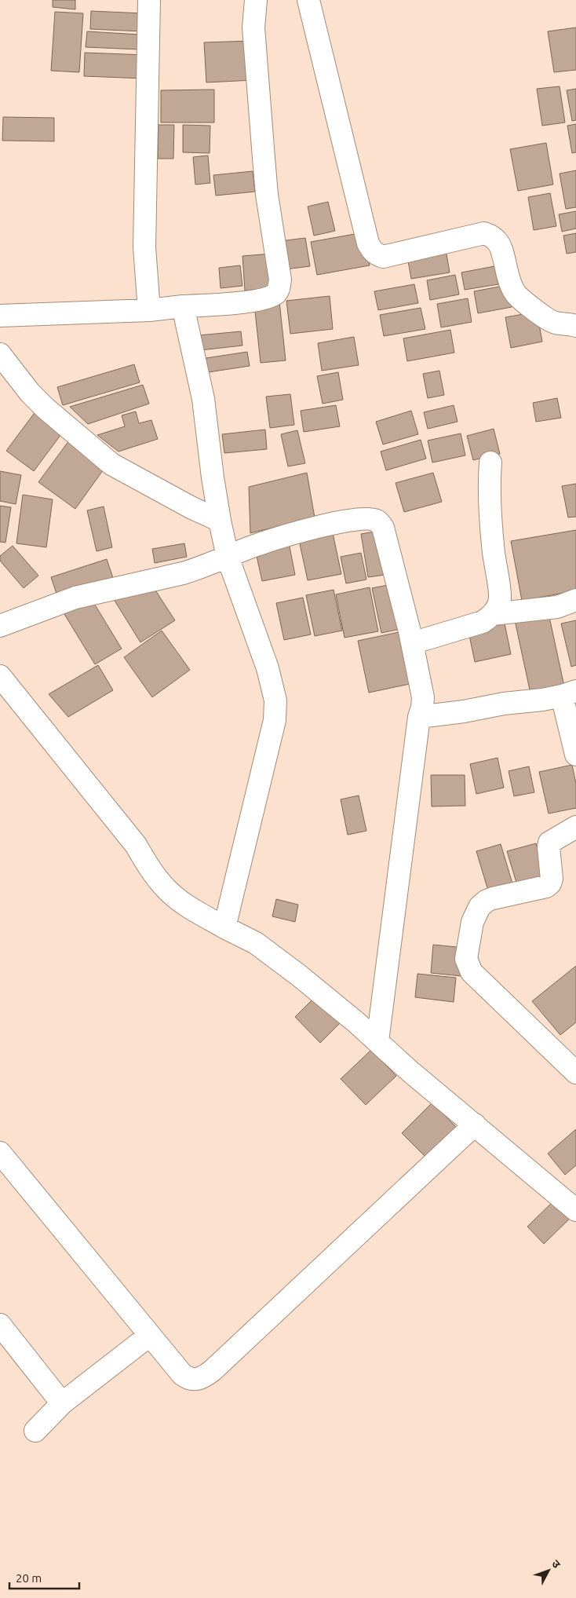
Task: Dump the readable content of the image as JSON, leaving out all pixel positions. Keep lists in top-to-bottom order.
{
  "scale_bar": "20 m",
  "north": "top right"
}
